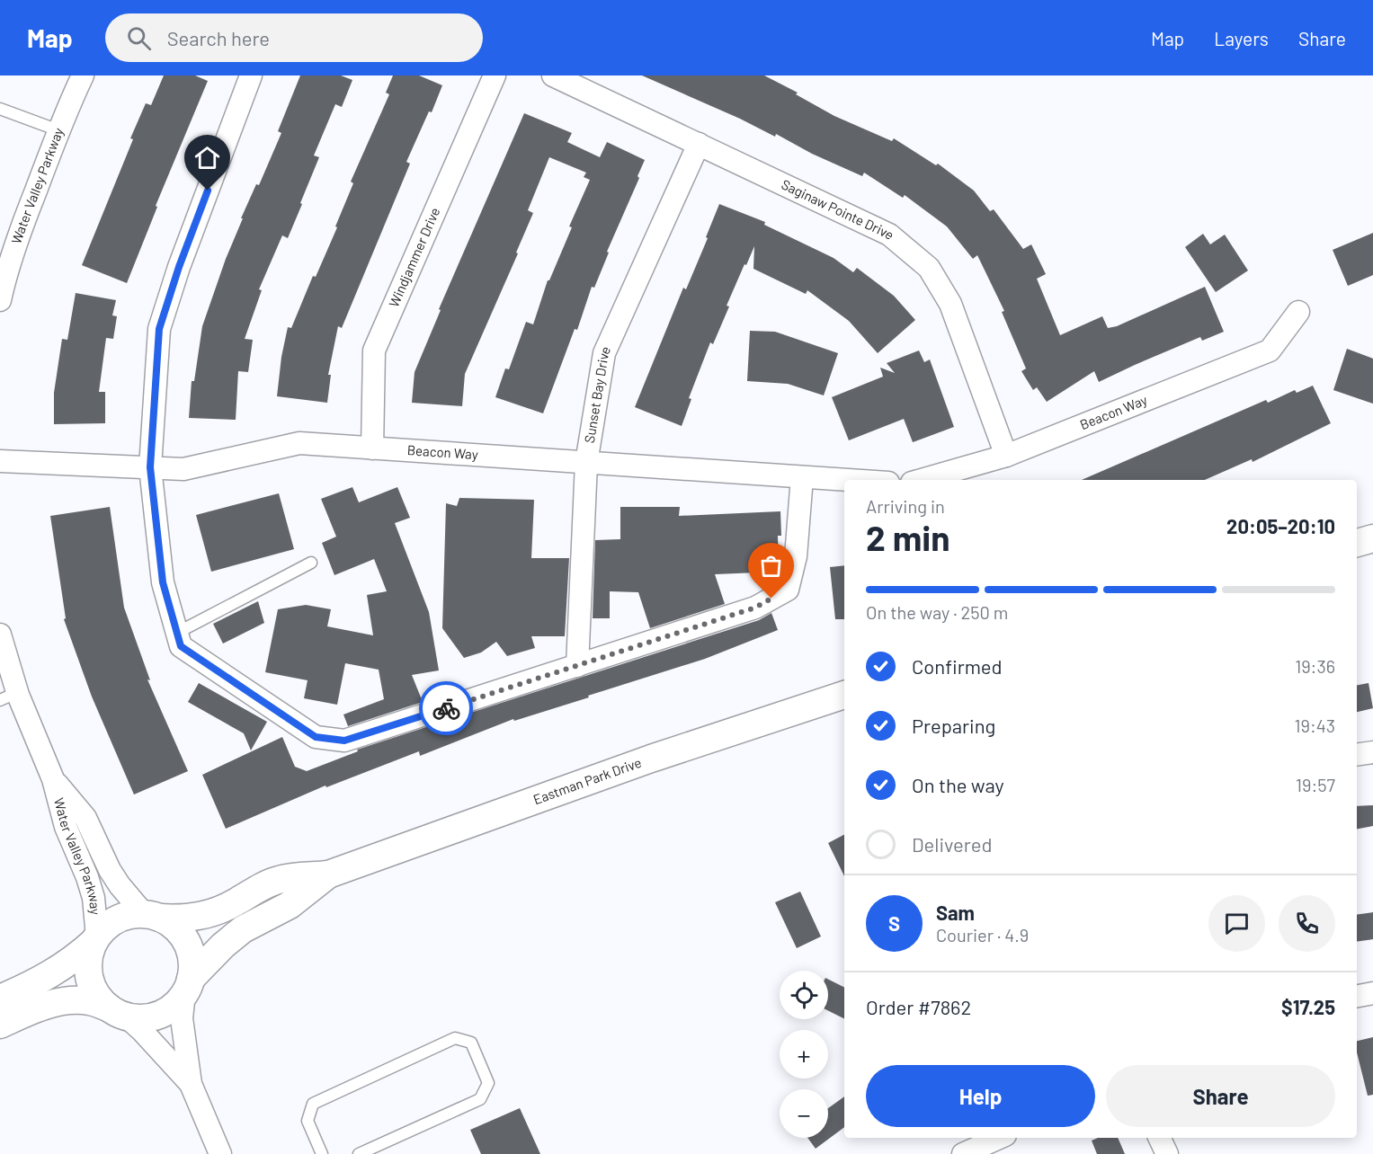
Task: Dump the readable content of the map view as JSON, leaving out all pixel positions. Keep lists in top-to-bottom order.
{
  "streets": {
    "street": [
      "Water Valley Parkway",
      "Saginaw Pointe Drive",
      "Windjammer Drive",
      "Sunset Bay Drive",
      "Beacon Way",
      "Eastman Park Drive"
    ]
  },
  "crossings": [
    ["Water Valley Parkway", "Eastman Park Drive"],
    ["Saginaw Pointe Drive", "Sunset Bay Drive"],
    ["Saginaw Pointe Drive", "Beacon Way"],
    ["Windjammer Drive", "Beacon Way"],
    ["Sunset Bay Drive", "Beacon Way"]
  ],
  "page": {
    "header": "Map",
    "search": "Search here",
    "nav": ["Map", "Layers", "Share"],
    "heading": ["2 min", "Arriving in", "20:05–20:10"],
    "panel": [
      "Sam",
      "Courier · 4.9",
      "Order #7862",
      "$17.25"
    ],
    "bar": "On the way · 250 m",
    "list": [
      ["Confirmed", "19:36"],
      ["Preparing", "19:43"],
      ["On the way", "19:57"],
      "Delivered"
    ],
    "round": "S",
    "map_buttons": ["+", "−"],
    "buttons": ["Help", "Share"]
  }
}
